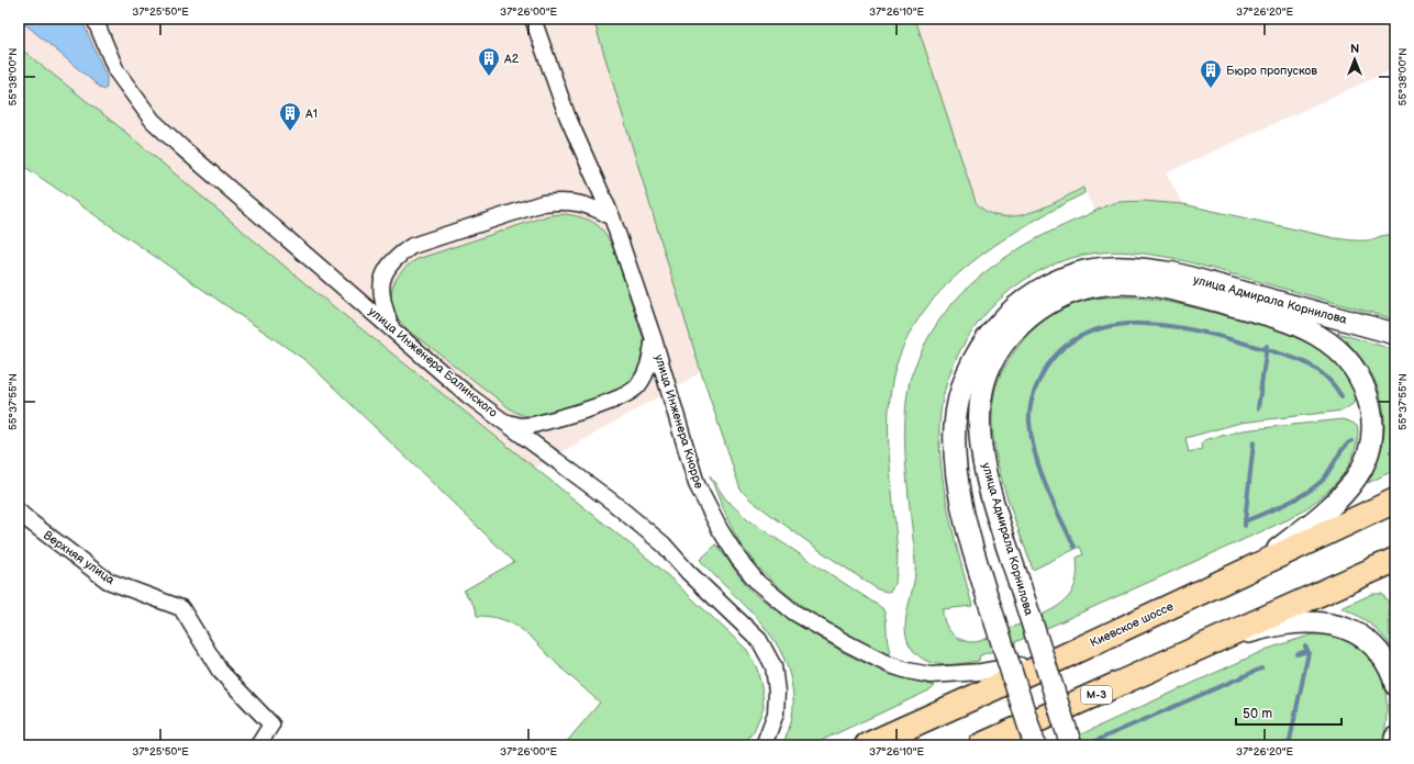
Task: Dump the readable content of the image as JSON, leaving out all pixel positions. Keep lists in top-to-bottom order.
{
  "streets": {
    "highway": ["Киевское шоссе", "М-3"],
    "main road": ["улица Адмирала Корнилова"],
    "street": ["улица Инженера Балинского", "улица Инженера Кнорре", "Верхняя улица"]
  },
  "crossings": [
    ["улица Адмирала Корнилова", "Киевское шоссе"],
    ["улица Инженера Кнорре", "Киевское шоссе"]
  ],
  "places": {
    "building": ["А2", "Бюро пропусков", "А1"]
  },
  "scale_bar": "50 m",
  "north": "top",
  "coordinates": [
    "37°25'50\"E",
    "37°26'00\"E",
    "37°26'10\"E",
    "37°26'20\"E",
    "55°38'00\"N",
    "55°37'55\"N"
  ]
}
